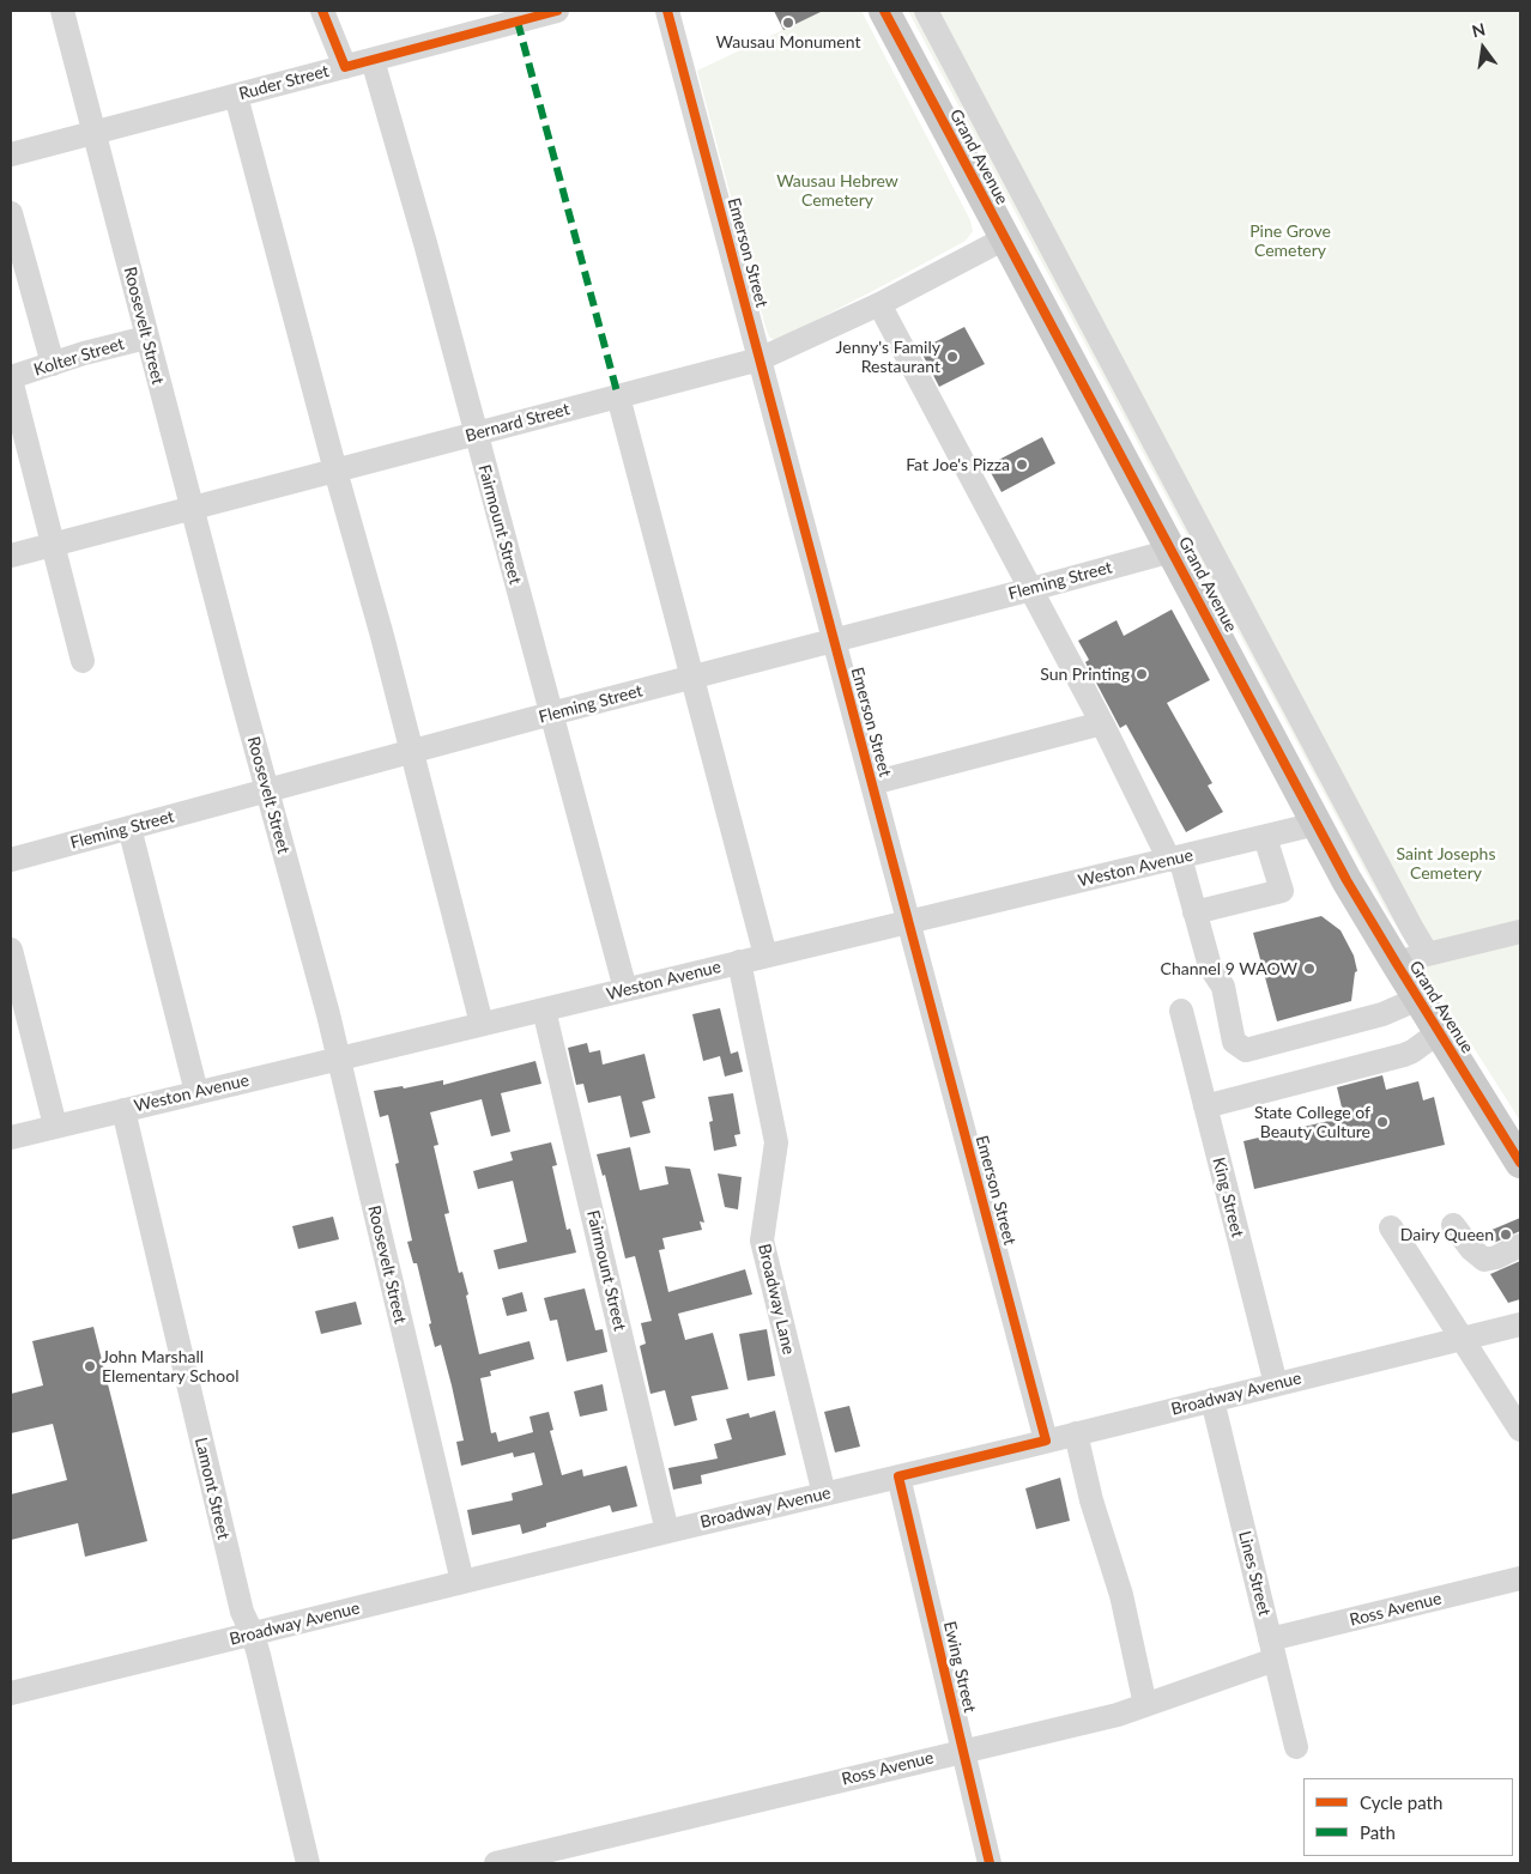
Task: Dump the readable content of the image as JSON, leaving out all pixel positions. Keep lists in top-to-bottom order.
{
  "streets": {
    "main road": ["Grand Avenue"],
    "street": [
      "Ruder Street",
      "Emerson Street",
      "Roosevelt Street",
      "Kolter Street",
      "Bernard Street",
      "Fairmount Street",
      "Fleming Street",
      "Weston Avenue",
      "King Street",
      "Broadway Lane",
      "Broadway Avenue",
      "Lamont Street",
      "Lines Street",
      "Ross Avenue",
      "Ewing Street"
    ]
  },
  "crossings": [
    ["Ruder Street", "Roosevelt Street"],
    ["Ruder Street", "Fairmount Street"],
    ["Grand Avenue", "Bernard Street"],
    ["Grand Avenue", "Fleming Street"],
    ["Grand Avenue", "Weston Avenue"],
    ["Emerson Street", "Bernard Street"],
    ["Emerson Street", "Fleming Street"],
    ["Emerson Street", "Weston Avenue"],
    ["Emerson Street", "Broadway Avenue"],
    ["Roosevelt Street", "Kolter Street"],
    ["Roosevelt Street", "Bernard Street"],
    ["Roosevelt Street", "Fleming Street"],
    ["Roosevelt Street", "Weston Avenue"],
    ["Roosevelt Street", "Broadway Avenue"],
    ["Bernard Street", "Fairmount Street"],
    ["Fairmount Street", "Fleming Street"],
    ["Fairmount Street", "Weston Avenue"],
    ["Fairmount Street", "Broadway Avenue"],
    ["Weston Avenue", "Broadway Lane"],
    ["Weston Avenue", "Lamont Street"],
    ["King Street", "Broadway Avenue"],
    ["Broadway Lane", "Broadway Avenue"],
    ["Broadway Avenue", "Lamont Street"],
    ["Broadway Avenue", "Lines Street"],
    ["Broadway Avenue", "Ewing Street"],
    ["Lines Street", "Ross Avenue"],
    ["Ross Avenue", "Ewing Street"]
  ],
  "parks": ["Wausau Hebrew Cemetery", "Pine Grove Cemetery", "Saint Josephs Cemetery"],
  "places": [
    "Wausau Monument",
    "Jenny's Family Restaurant",
    "Fat Joe's Pizza",
    "Sun Printing",
    "Channel 9 WAOW",
    "State College of Beauty Culture",
    "Dairy Queen",
    "John Marshall Elementary School"
  ],
  "legend": ["Cycle path", "Path"],
  "north": "top"
}
